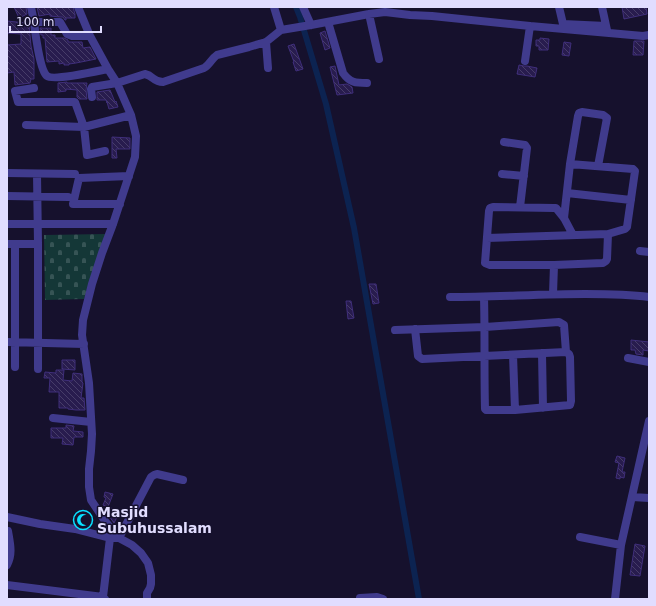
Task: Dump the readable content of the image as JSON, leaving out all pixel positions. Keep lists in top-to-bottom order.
{
  "places": {
    "mosque": ["Masjid Subuhussalam"]
  },
  "scale_bar": "100 m"
}
